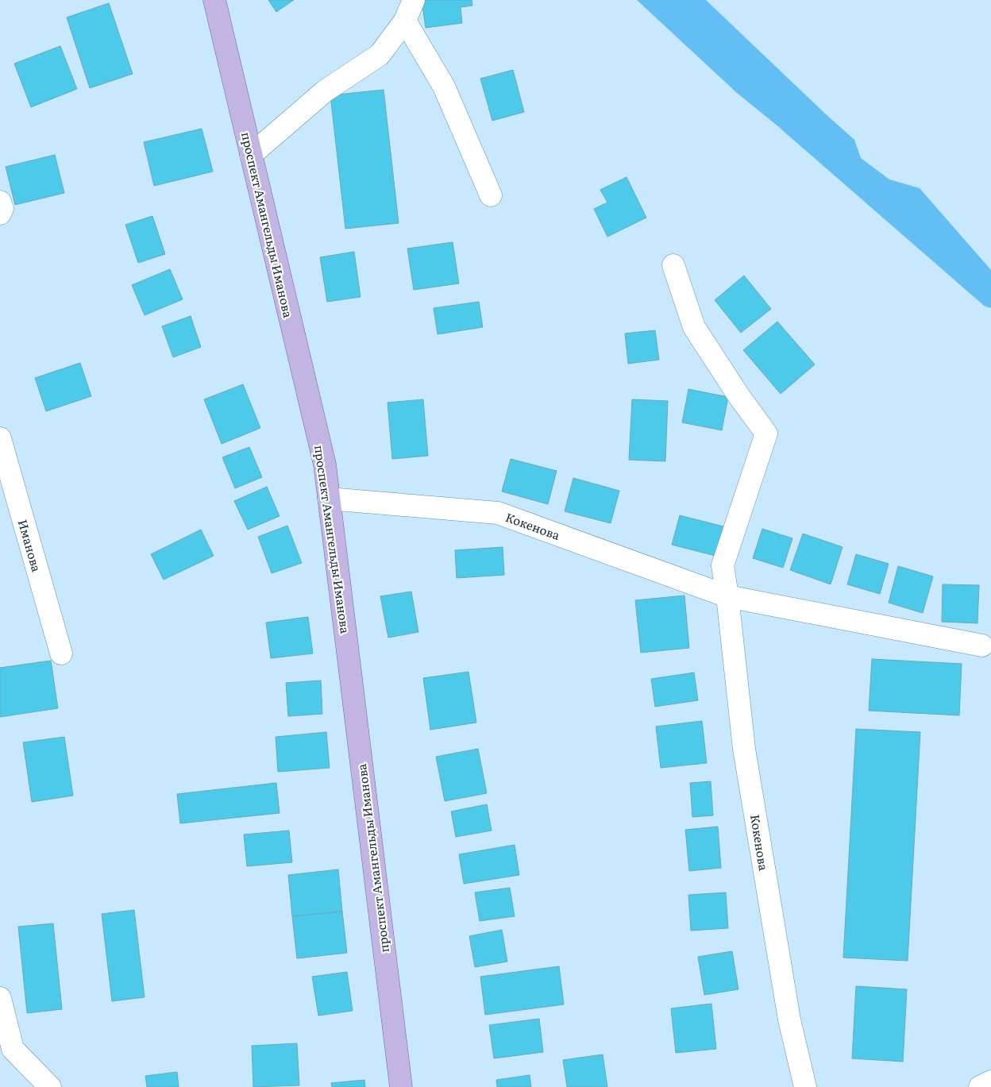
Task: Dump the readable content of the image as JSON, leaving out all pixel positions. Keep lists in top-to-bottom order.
{
  "streets": {
    "main road": ["проспект Амангельды Иманова"],
    "street": ["Кокенова", "Иманова"]
  },
  "crossings": [
    ["проспект Амангельды Иманова", "Кокенова"]
  ]
}
